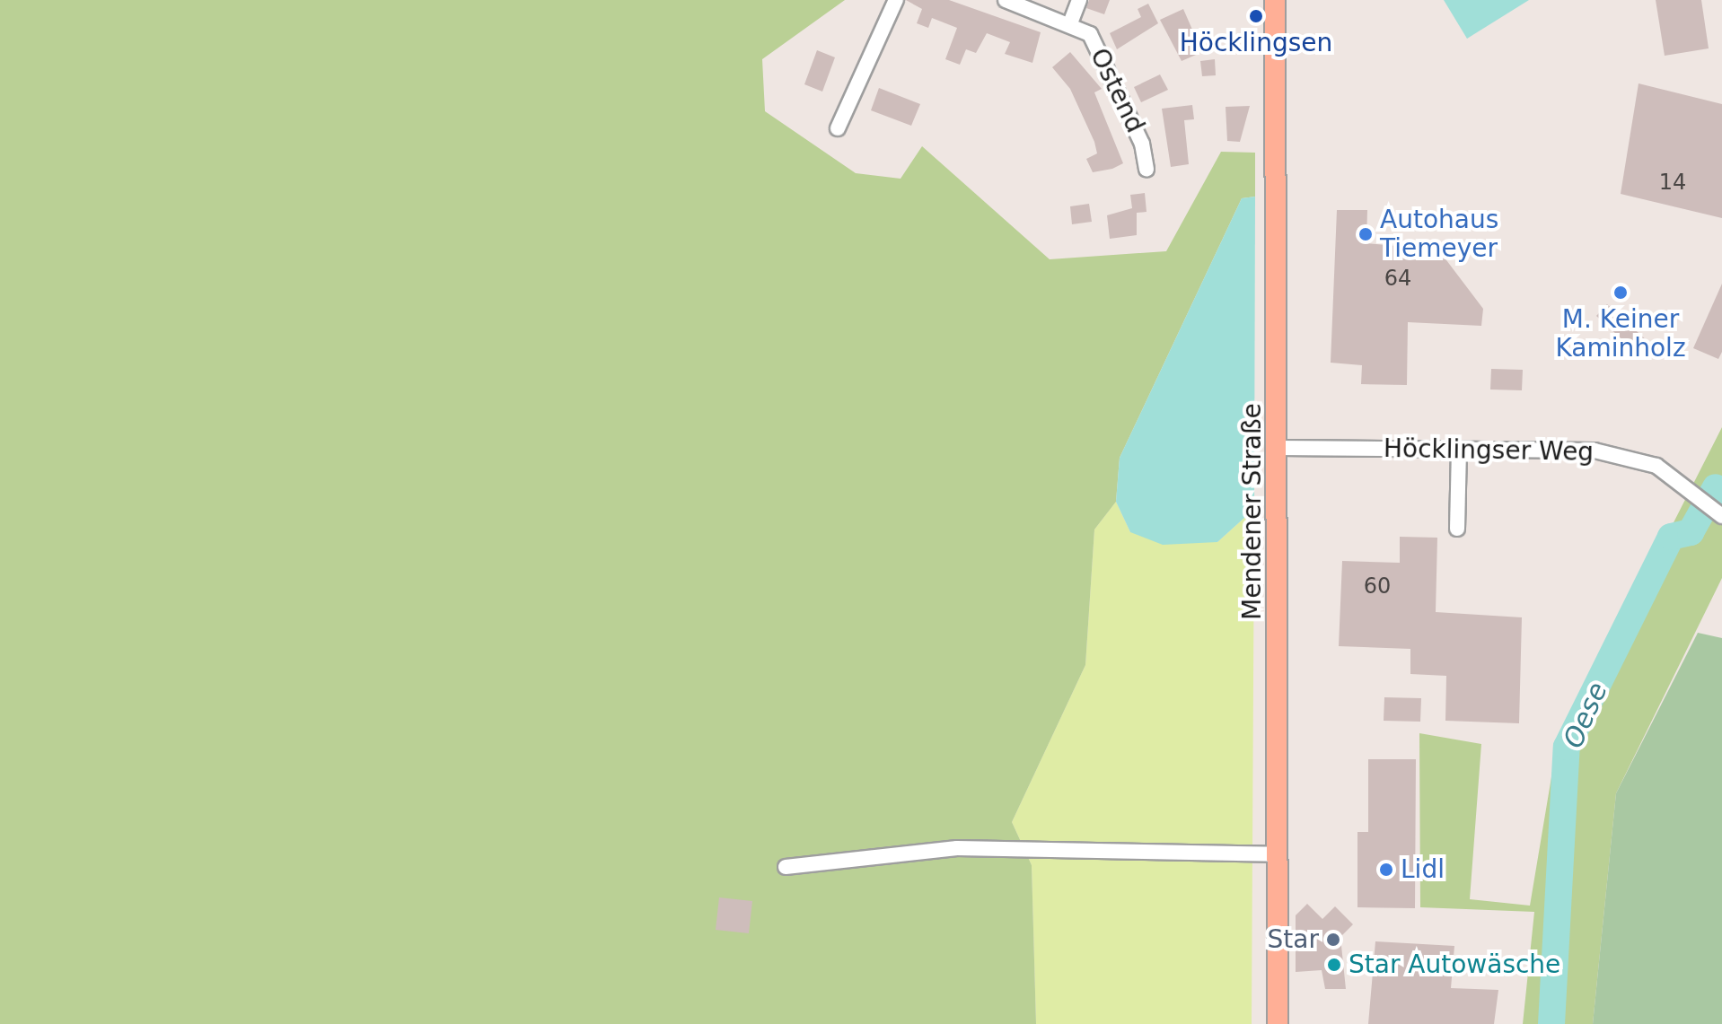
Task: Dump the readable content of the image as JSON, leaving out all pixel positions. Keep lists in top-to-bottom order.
{
  "streets": {
    "main road": ["Mendener Straße"],
    "street": ["Ostend", "Höcklingser Weg"]
  },
  "crossings": [
    ["Höcklingser Weg", "Mendener Straße"]
  ],
  "water": ["Oese"],
  "places": [
    "Höcklingsen",
    "Autohaus Tiemeyer",
    "M. Keiner Kaminholz",
    "Lidl",
    "Star",
    "Star Autowäsche"
  ],
  "house_numbers": ["14", "64", "60"]
}
